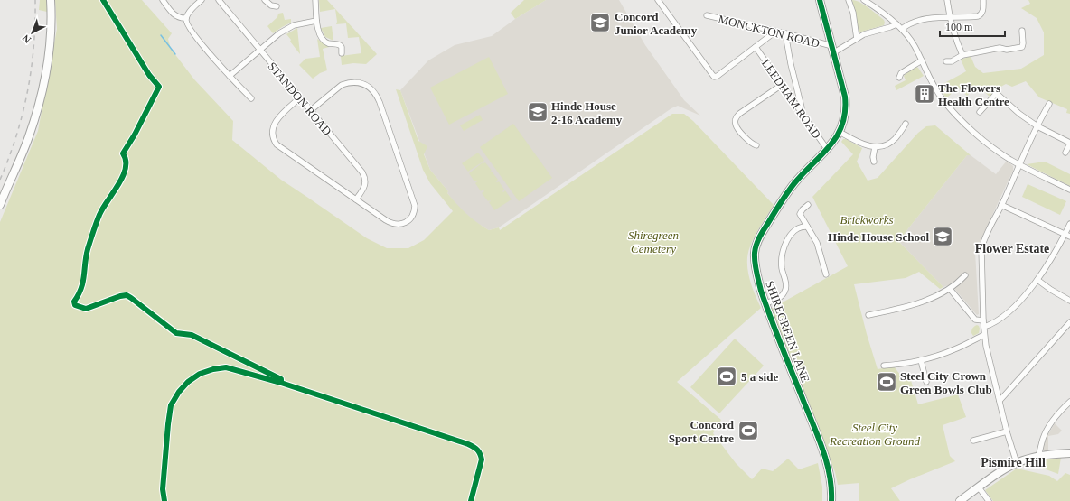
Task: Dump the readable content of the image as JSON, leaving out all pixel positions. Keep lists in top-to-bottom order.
{
  "streets": {
    "street": [
      "MONCKTON ROAD",
      "STANDON ROAD",
      "LEEDHAM ROAD",
      "SHIREGREEN LANE"
    ]
  },
  "crossings": [
    ["MONCKTON ROAD", "SHIREGREEN LANE"],
    ["LEEDHAM ROAD", "SHIREGREEN LANE"]
  ],
  "districts": ["Flower Estate", "Pismire Hill"],
  "parks": ["Brickworks", "Shiregreen Cemetery", "Steel City Recreation Ground"],
  "places": {
    "school or university": ["Concord Junior Academy", "Hinde House 2-16 Academy", "Hinde House School"],
    "building": ["The Flowers Health Centre"],
    "sports": ["5 a side", "Steel City Crown Green Bowls Club", "Concord Sport Centre"]
  },
  "scale_bar": "100 m",
  "north": "bottom left"
}
